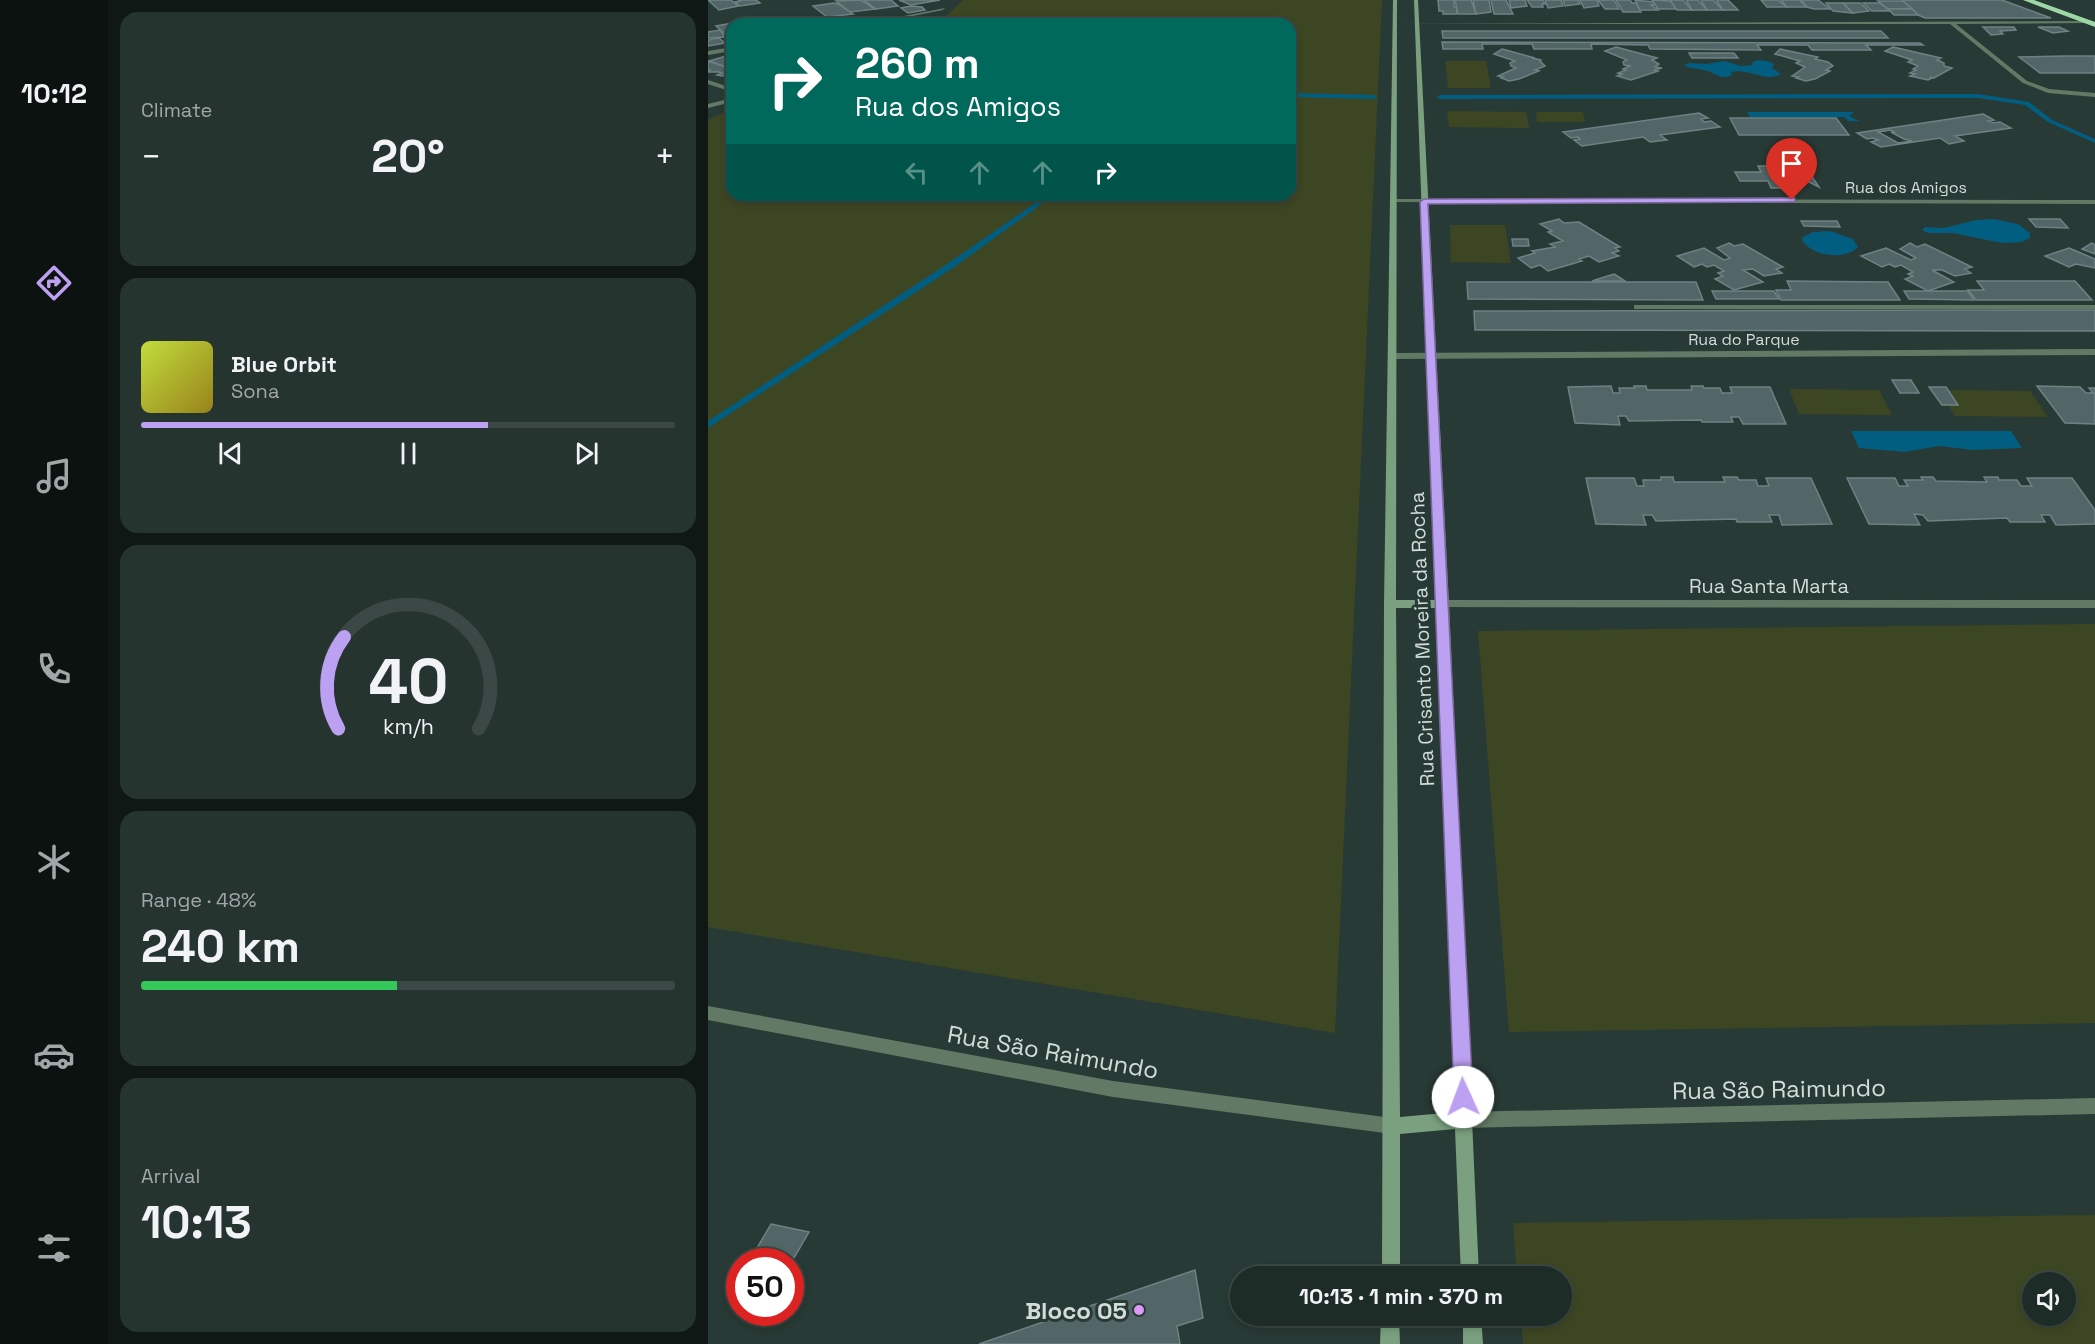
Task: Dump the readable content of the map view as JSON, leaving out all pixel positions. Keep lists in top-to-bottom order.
{
  "streets": {
    "main road": ["Rua Crisanto Moreira da Rocha"],
    "street": [
      "Rua dos Amigos",
      "Rua do Parque",
      "Rua Santa Marta",
      "Rua São Raimundo"
    ]
  },
  "crossings": [
    ["Rua dos Amigos", "Rua Crisanto Moreira da Rocha"],
    ["Rua do Parque", "Rua Crisanto Moreira da Rocha"],
    ["Rua Santa Marta", "Rua Crisanto Moreira da Rocha"],
    ["Rua Crisanto Moreira da Rocha", "Rua São Raimundo"]
  ],
  "places": ["Bloco 05"],
  "page": {
    "tabs": "10:12",
    "tile": [
      "Climate",
      ["Range · 48%", "240 km"],
      ["Arrival", "10:13"]
    ],
    "turn": ["260 m", "Rua dos Amigos"],
    "heat": ["−", "20°", "+"],
    "song": ["Blue Orbit", "Sona"],
    "limit": "50",
    "trip": "10:13 · 1 min · 370 m",
    "gauge": ["40", "km/h"]
  }
}
